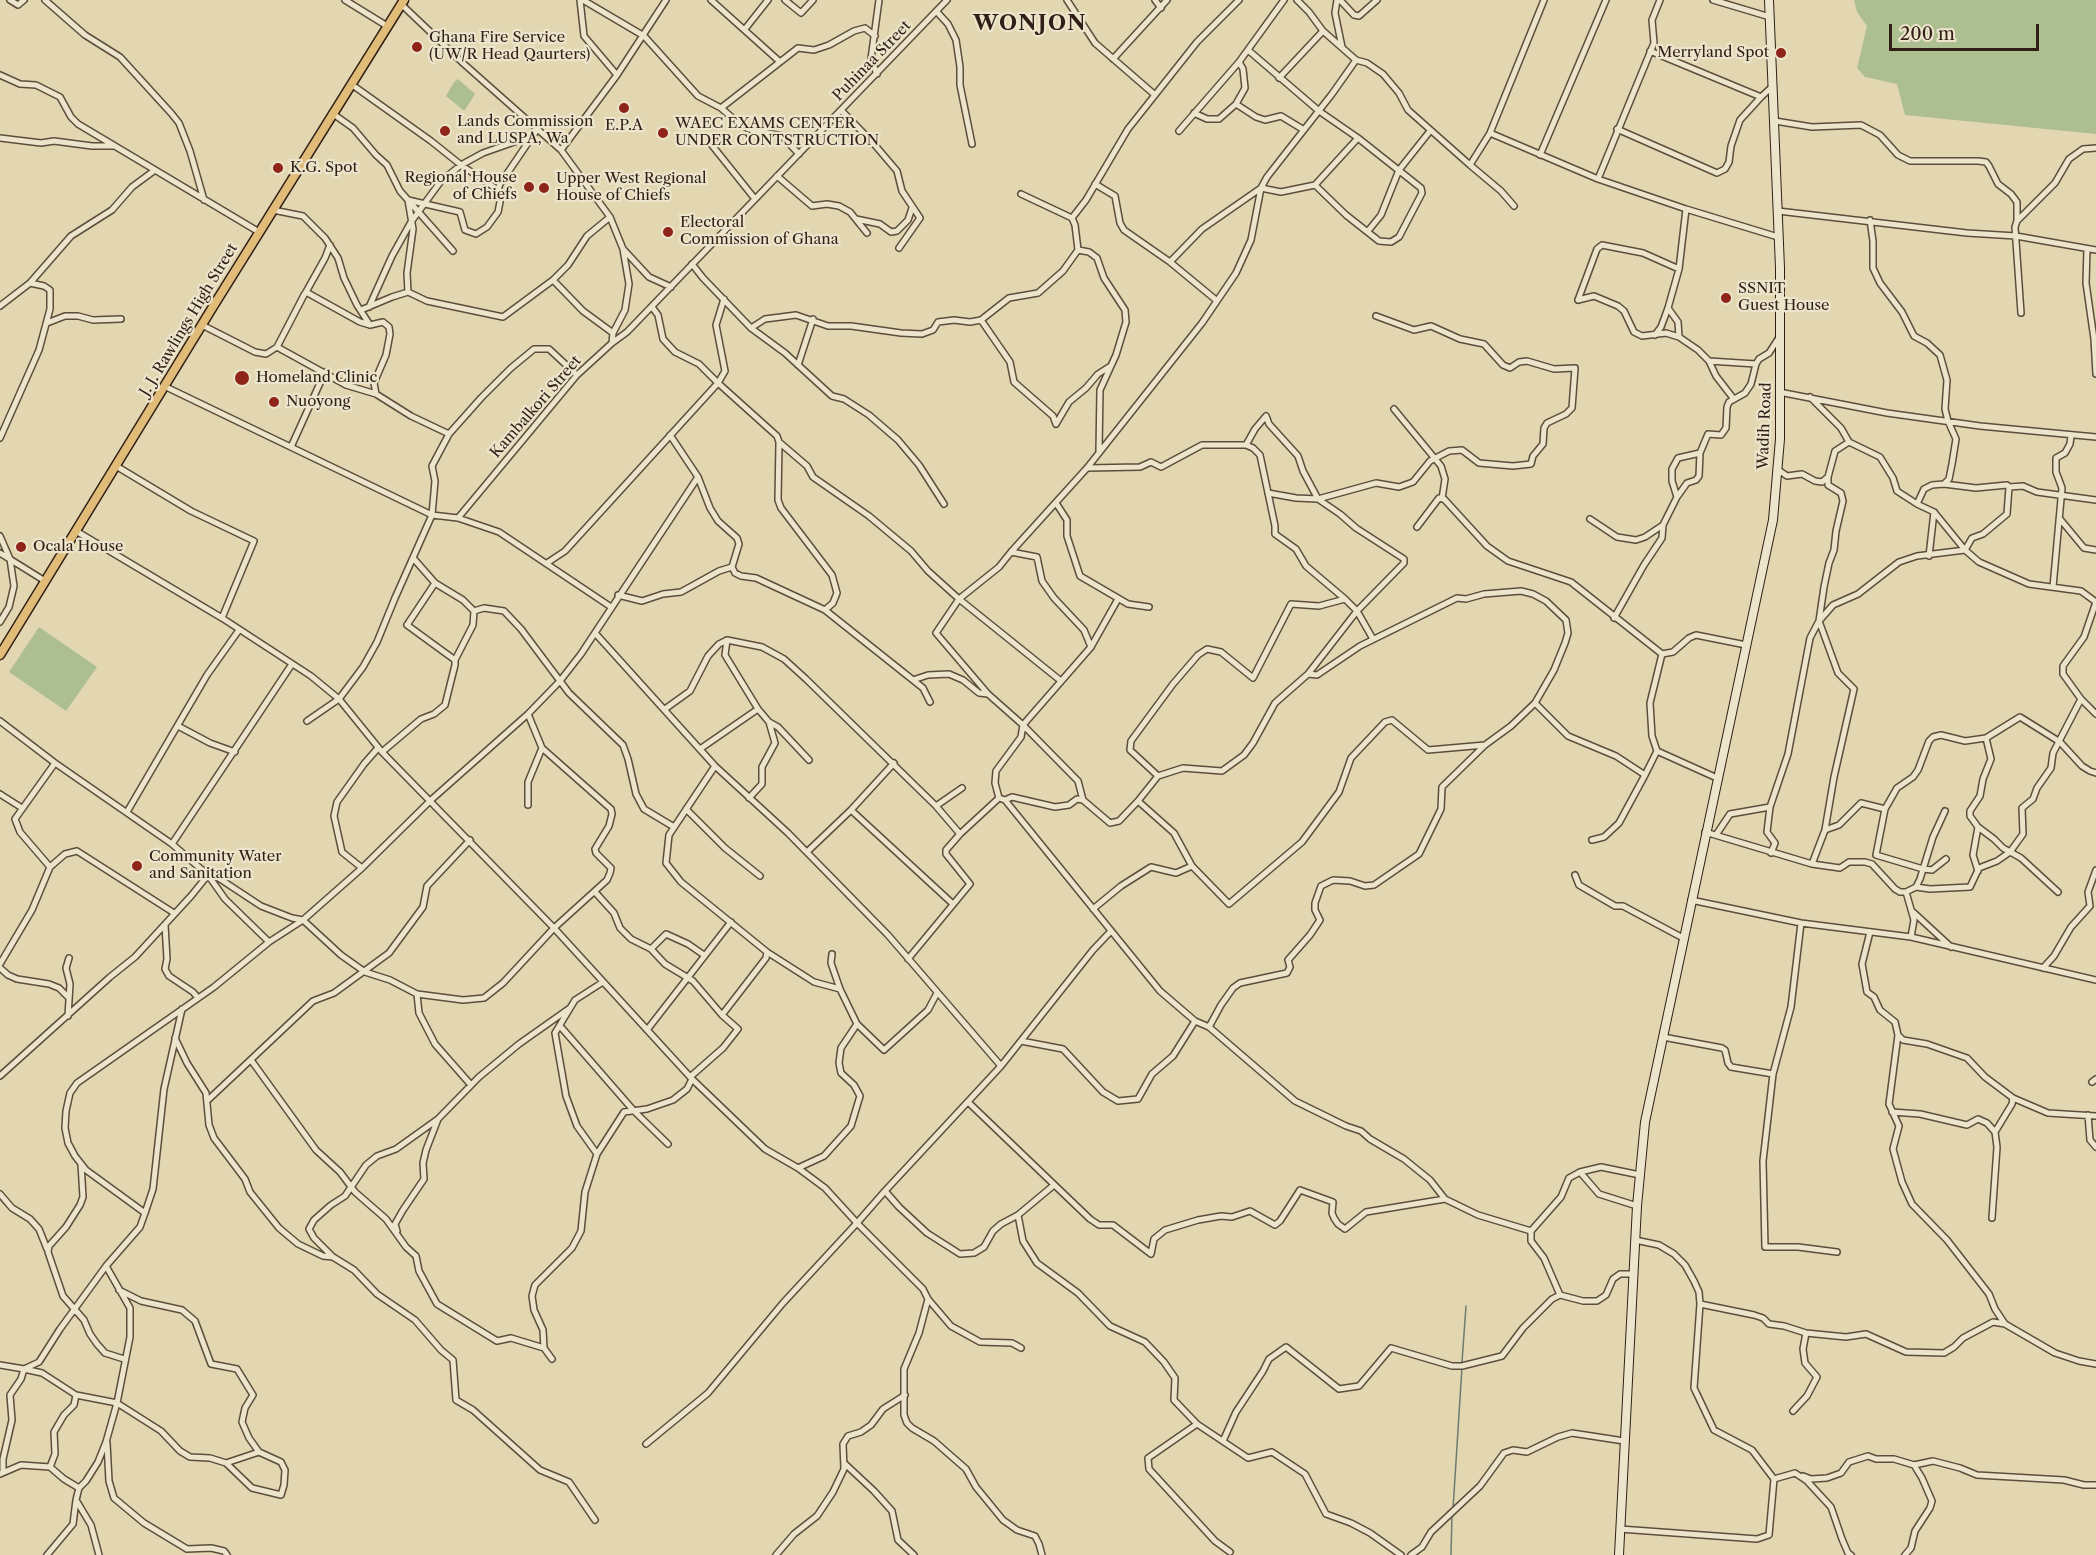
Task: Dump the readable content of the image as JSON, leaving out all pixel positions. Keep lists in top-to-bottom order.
{
  "streets": {
    "main road": ["J. J. Rawlings High Street"],
    "street": ["Puhinaa Street", "Kambalkori Street", "Wadih Road"]
  },
  "crossings": [
    ["Puhinaa Street", "Kambalkori Street"]
  ],
  "districts": ["WONJON"],
  "places": [
    "Ghana Fire Service (UW/R Head Qaurters)",
    "Merryland Spot",
    "E.P.A",
    "Lands Commission and LUSPA, Wa",
    "WAEC EXAMS CENTER UNDER CONTSTRUCTION",
    "K.G. Spot",
    "Regional House of Chiefs",
    "Upper West Regional House of Chiefs",
    "Electoral Commission of Ghana",
    "SSNIT Guest House",
    "Homeland Clinic",
    "Nuoyong",
    "Ocala House",
    "Community Water and Sanitation"
  ],
  "scale_bar": "200 m"
}
